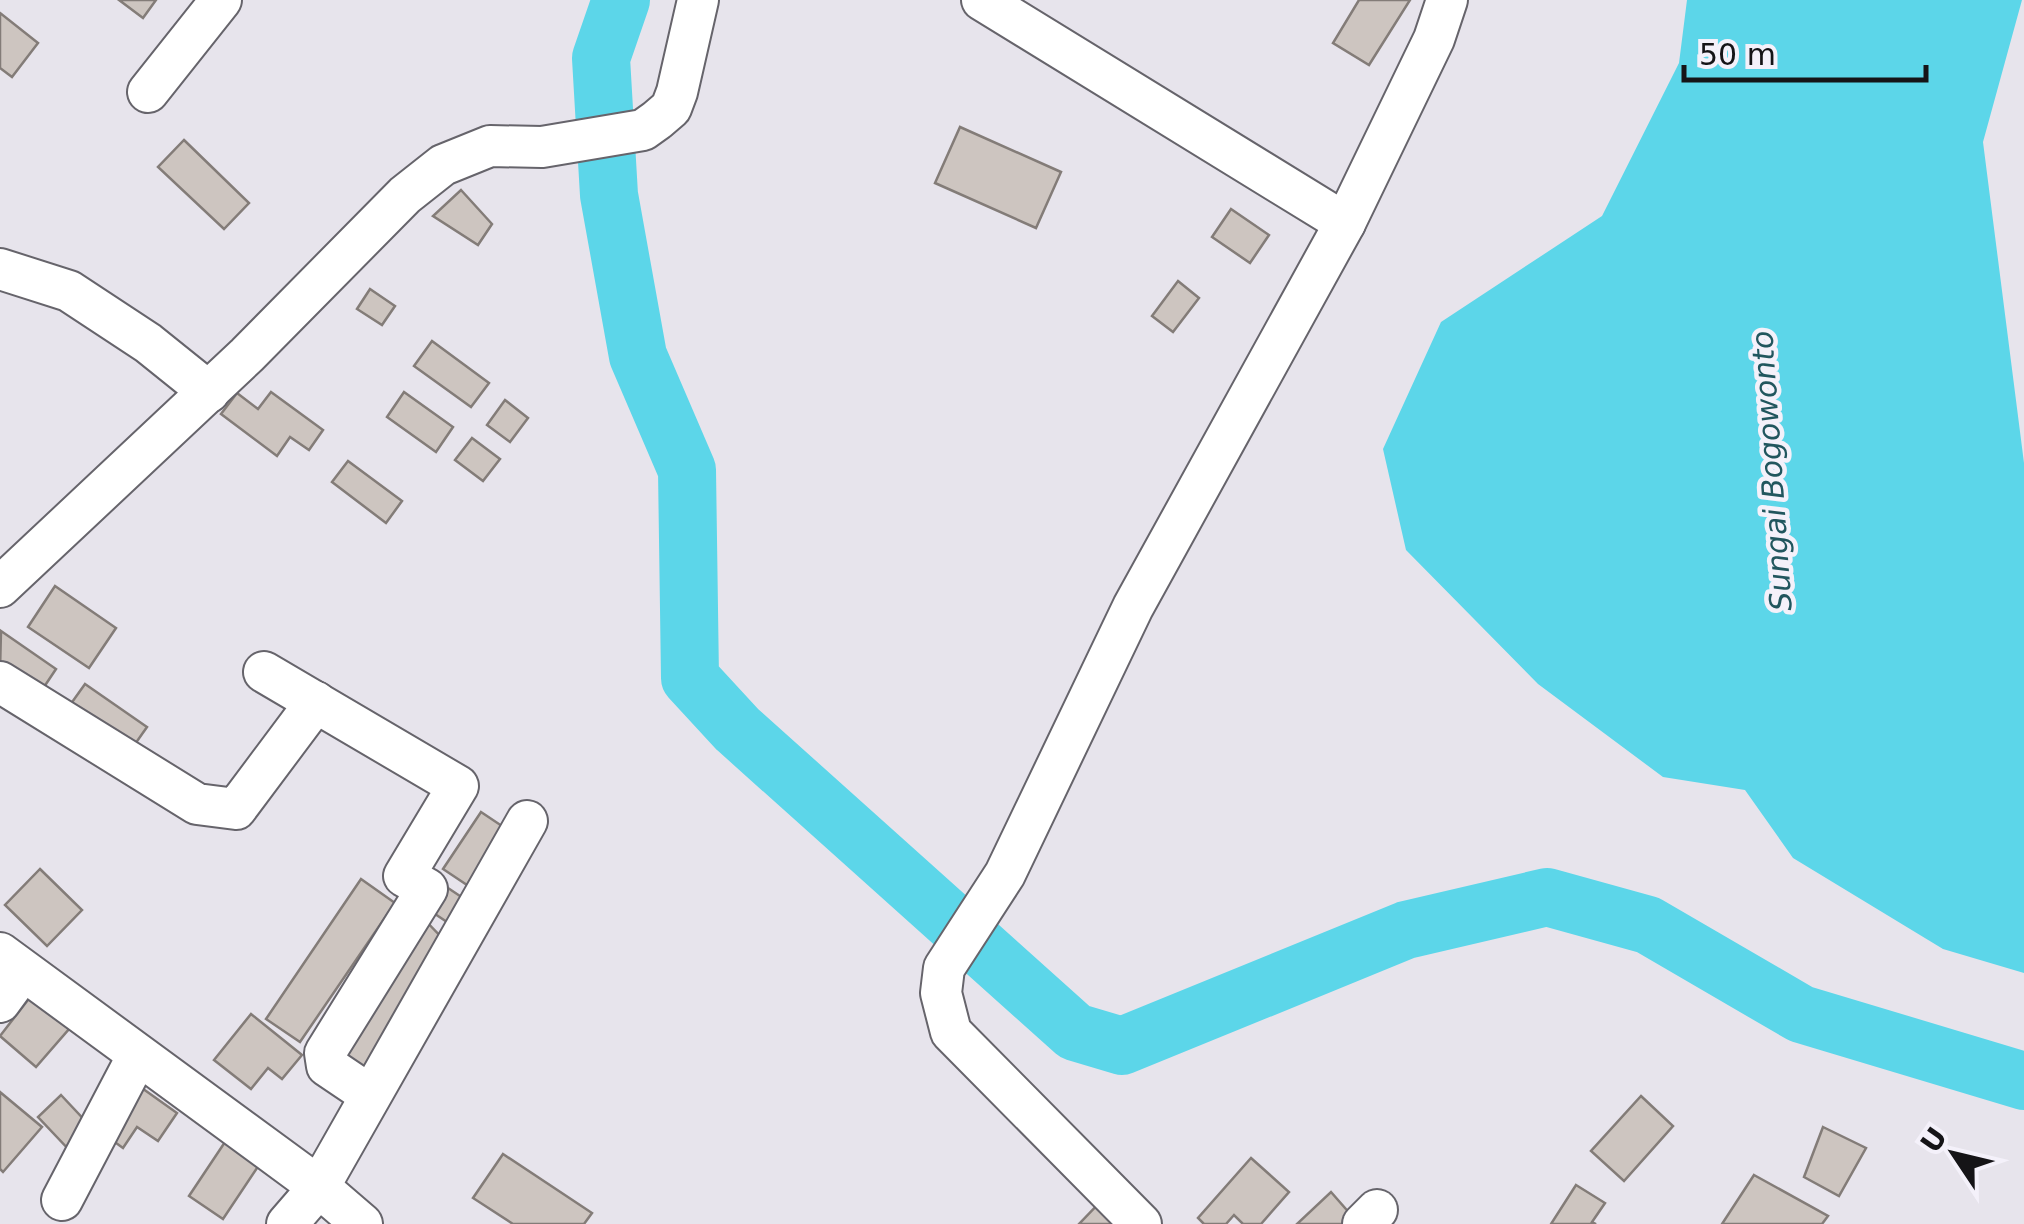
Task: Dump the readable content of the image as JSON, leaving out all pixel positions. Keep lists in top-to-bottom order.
{
  "water": ["Sungai Bogowonto"],
  "scale_bar": "50 m",
  "north": "top left"
}
